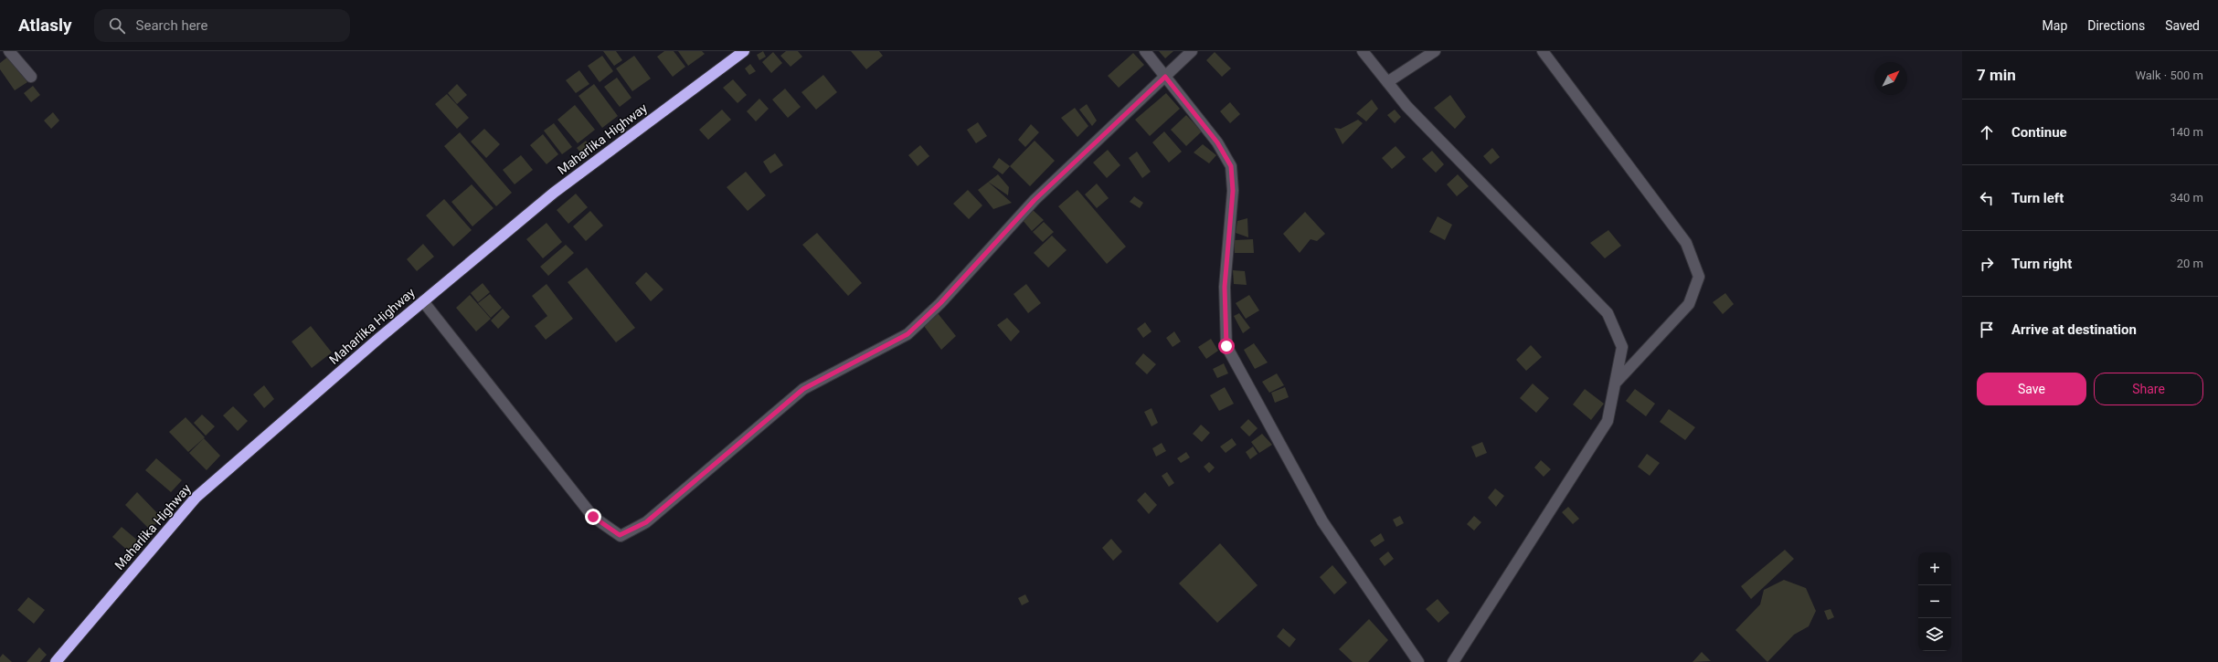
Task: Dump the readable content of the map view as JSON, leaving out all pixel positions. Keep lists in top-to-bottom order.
{
  "streets": {
    "highway": ["Maharlika Highway"]
  },
  "north": "top right",
  "page": {
    "header": "Atlasly",
    "search": "Search here",
    "nav": ["Map", "Directions", "Saved"],
    "heading": ["7 min", "Walk · 500 m"],
    "list": [
      ["Continue", "140 m"],
      ["Turn left", "340 m"],
      ["Turn right", "20 m"],
      "Arrive at destination"
    ],
    "buttons": ["Save", "Share"],
    "map_buttons": ["+", "−"]
  }
}
